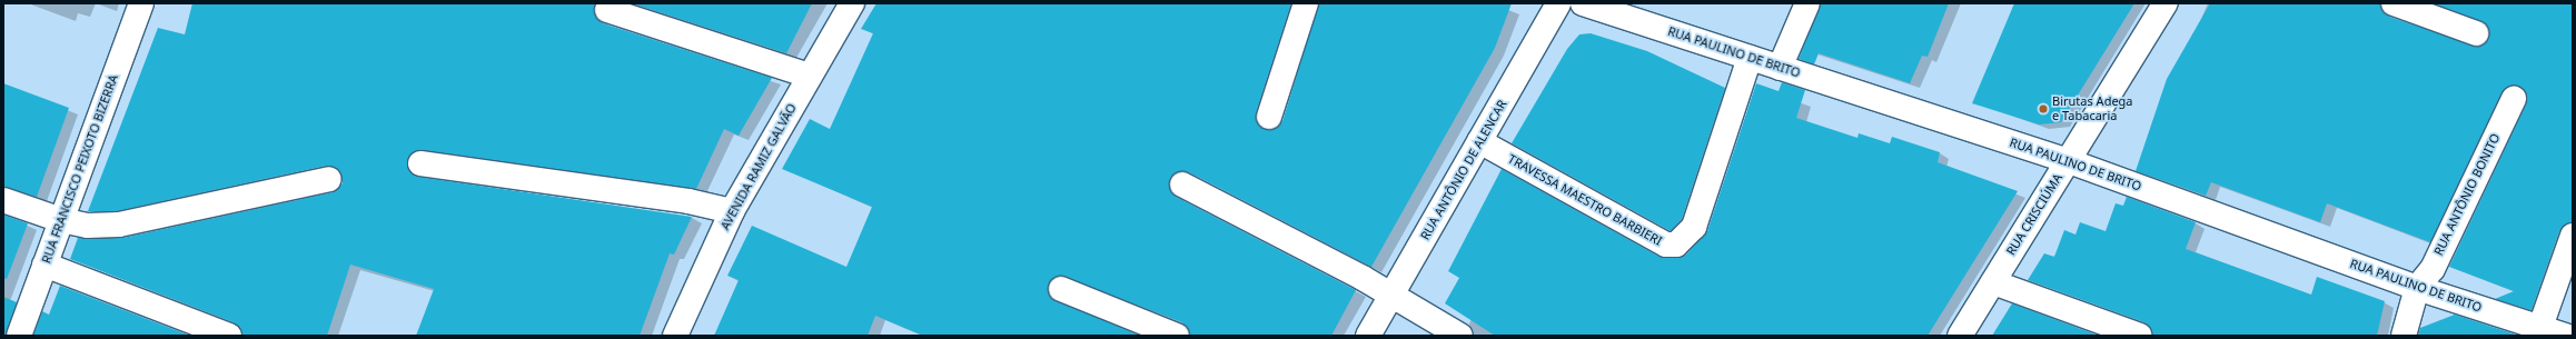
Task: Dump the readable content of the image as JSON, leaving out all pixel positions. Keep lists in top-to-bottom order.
{
  "streets": {
    "street": [
      "RUA PAULINO DE BRITO",
      "AVENIDA RAMIZ GALVÃO",
      "RUA FRANCISCO PEIXOTO BIZERRA",
      "RUA ANTÔNIO DE ALENCAR",
      "RUA ANTÔNIO BONITO",
      "TRAVESSA MAESTRO BARBIERI",
      "RUA CRISCIÚMA"
    ]
  },
  "crossings": [
    ["RUA PAULINO DE BRITO", "RUA ANTÔNIO BONITO"],
    ["RUA PAULINO DE BRITO", "TRAVESSA MAESTRO BARBIERI"],
    ["RUA PAULINO DE BRITO", "RUA CRISCIÚMA"],
    ["RUA ANTÔNIO DE ALENCAR", "TRAVESSA MAESTRO BARBIERI"]
  ],
  "places": ["Birutas Adega e Tabacaria"]
}
